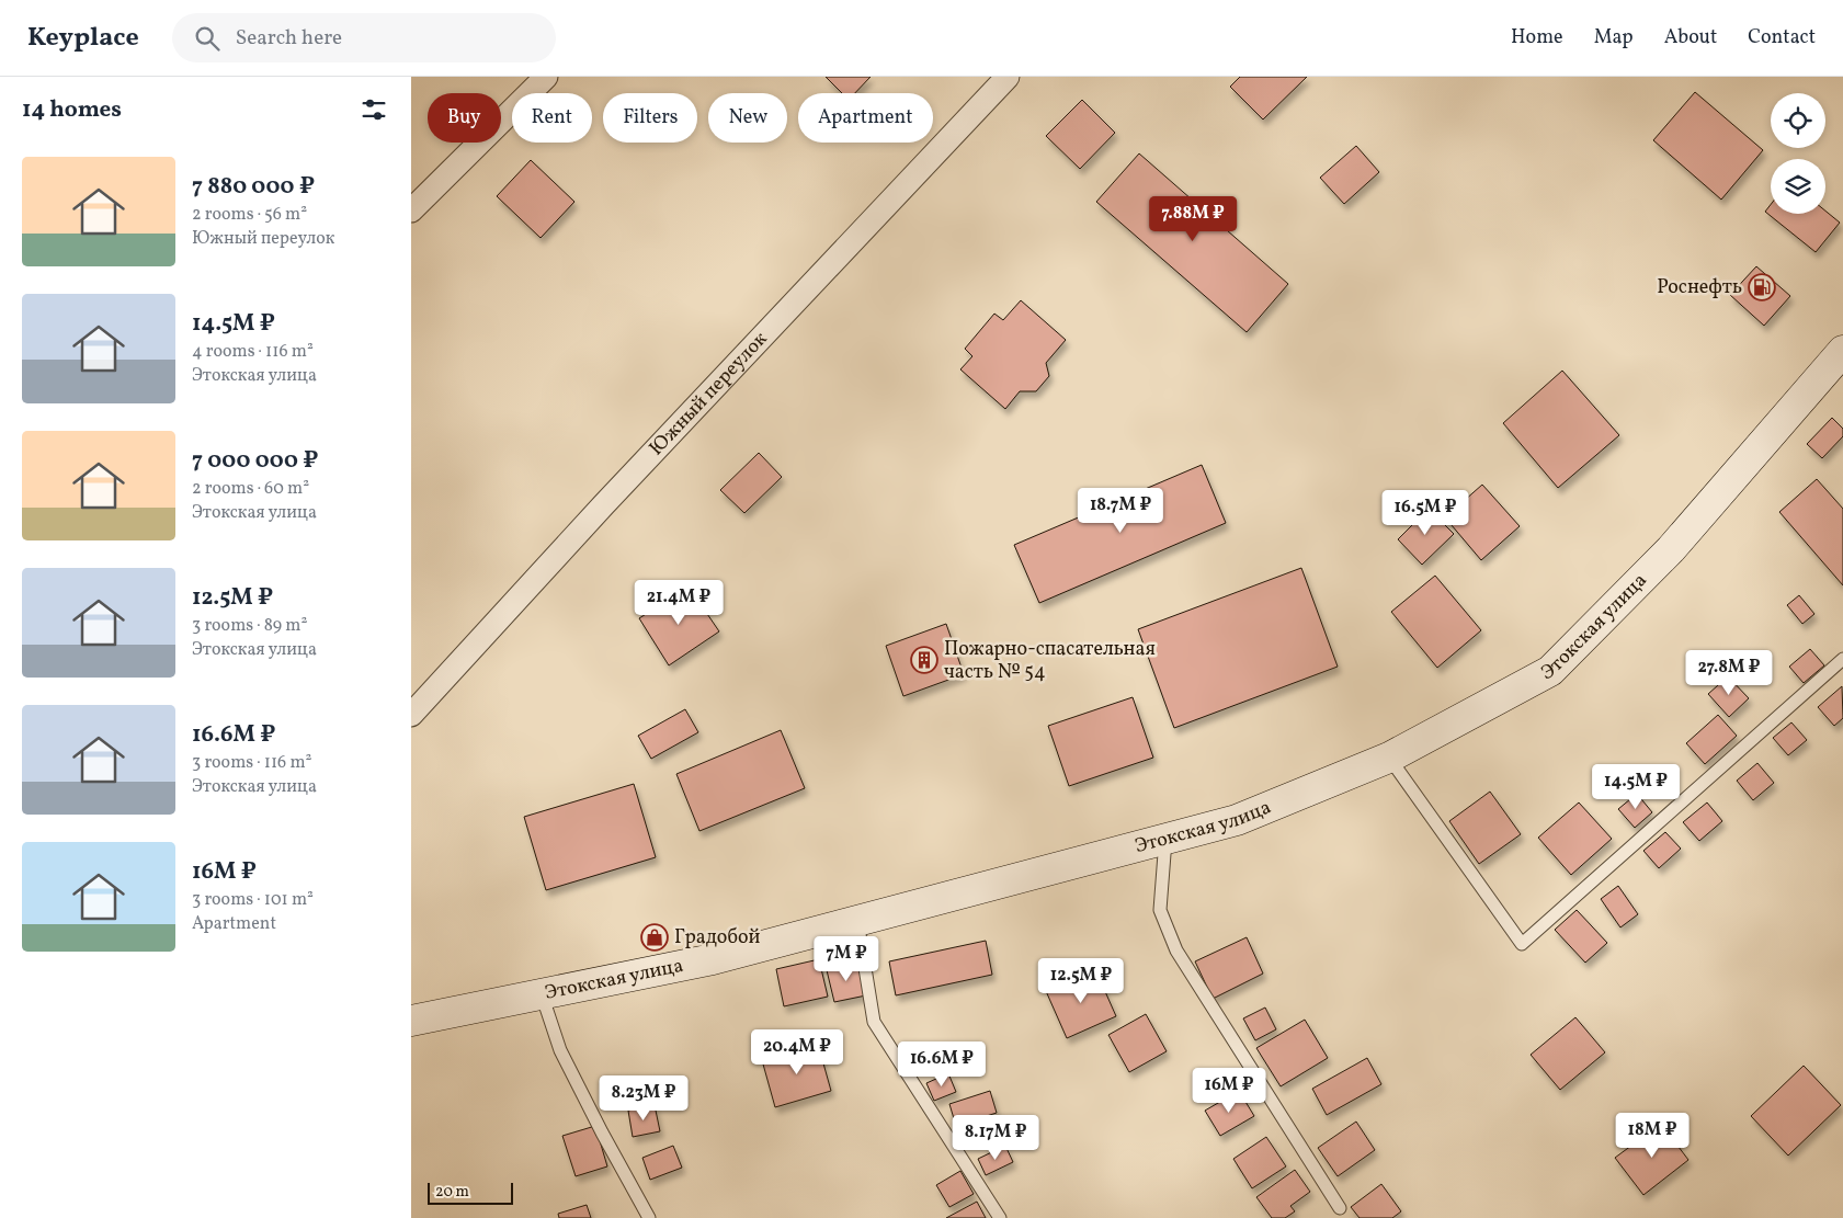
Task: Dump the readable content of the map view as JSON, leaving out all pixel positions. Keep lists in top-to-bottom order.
{
  "streets": {
    "main road": ["Этокская улица"],
    "street": ["Южный переулок"]
  },
  "places": {
    "fuel station": ["Роснефть"],
    "building": ["Пожарно-спасательная часть № 54"],
    "shop": ["Градобой"]
  },
  "scale_bar": "20 m",
  "page": {
    "header": "Keyplace",
    "search": "Search here",
    "nav": [
      "Home",
      "Map",
      "About",
      "Contact"
    ],
    "heading": "14 homes",
    "chip": [
      "Buy",
      "Rent",
      "Filters",
      "New",
      "Apartment"
    ],
    "list": [
      {
        "name": "7 880 000 ₽",
        "note": "2 rooms · 56 m² · Южный переулок"
      },
      {
        "name": "14.5M ₽",
        "note": "4 rooms · 116 m² · Этокская улица"
      },
      {
        "name": "7 000 000 ₽",
        "note": "2 rooms · 60 m² · Этокская улица"
      },
      {
        "name": "12.5M ₽",
        "note": "3 rooms · 89 m² · Этокская улица"
      },
      {
        "name": "16.6M ₽",
        "note": "3 rooms · 116 m² · Этокская улица"
      },
      {
        "name": "16M ₽",
        "note": "3 rooms · 101 m² · Apartment"
      }
    ],
    "price": [
      "7.88M ₽",
      "18.7M ₽",
      "16.5M ₽",
      "21.4M ₽",
      "27.8M ₽",
      "14.5M ₽",
      "7M ₽",
      "12.5M ₽",
      "20.4M ₽",
      "16.6M ₽",
      "16M ₽",
      "8.23M ₽",
      "18M ₽",
      "8.17M ₽"
    ],
    "scale": "20 m"
  }
}
